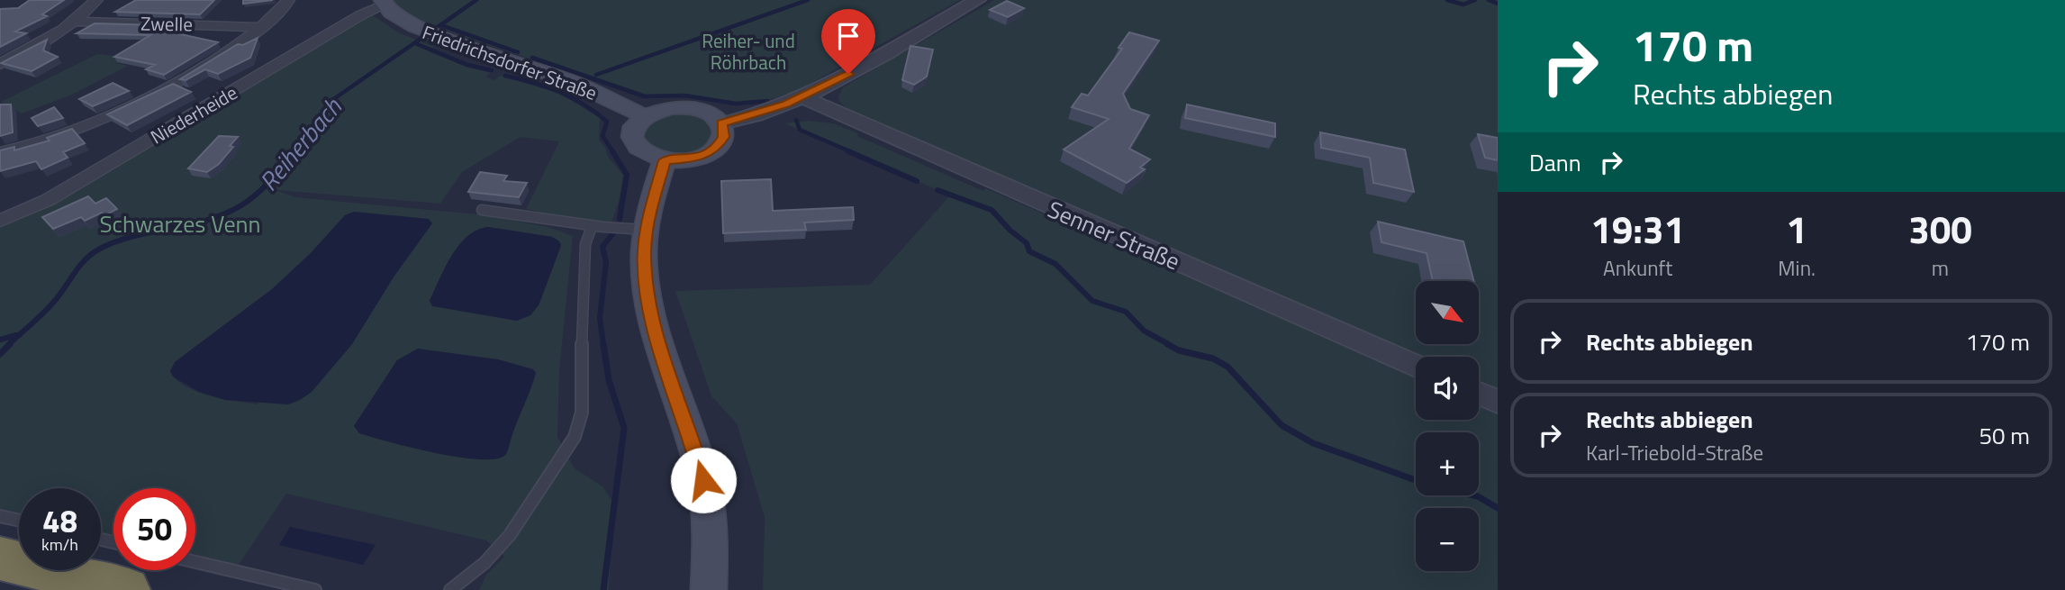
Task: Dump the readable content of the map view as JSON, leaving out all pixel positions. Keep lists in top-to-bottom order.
{
  "streets": {
    "main road": ["Friedrichsdorfer Straße"],
    "street": ["Zwelle", "Niederheide", "Senner Straße"]
  },
  "crossings": [
    ["Friedrichsdorfer Straße", "Niederheide"]
  ],
  "water": ["Reiherbach"],
  "parks": ["Reiher- und Röhrbach", "Schwarzes Venn"],
  "north": "bottom right",
  "page": {
    "turn": ["170 m", "Rechts abbiegen"],
    "then": "Dann",
    "eta": [
      "19:31",
      "Ankunft",
      "1",
      "Min.",
      "300",
      "m"
    ],
    "map_buttons": ["+", "−"],
    "list": [
      {
        "name": "Rechts abbiegen",
        "value": "170 m"
      },
      {
        "name": "Rechts abbiegen",
        "note": "Karl-Triebold-Straße",
        "value": "50 m"
      }
    ],
    "speed": "48 km/h",
    "limit": "50"
  }
}
